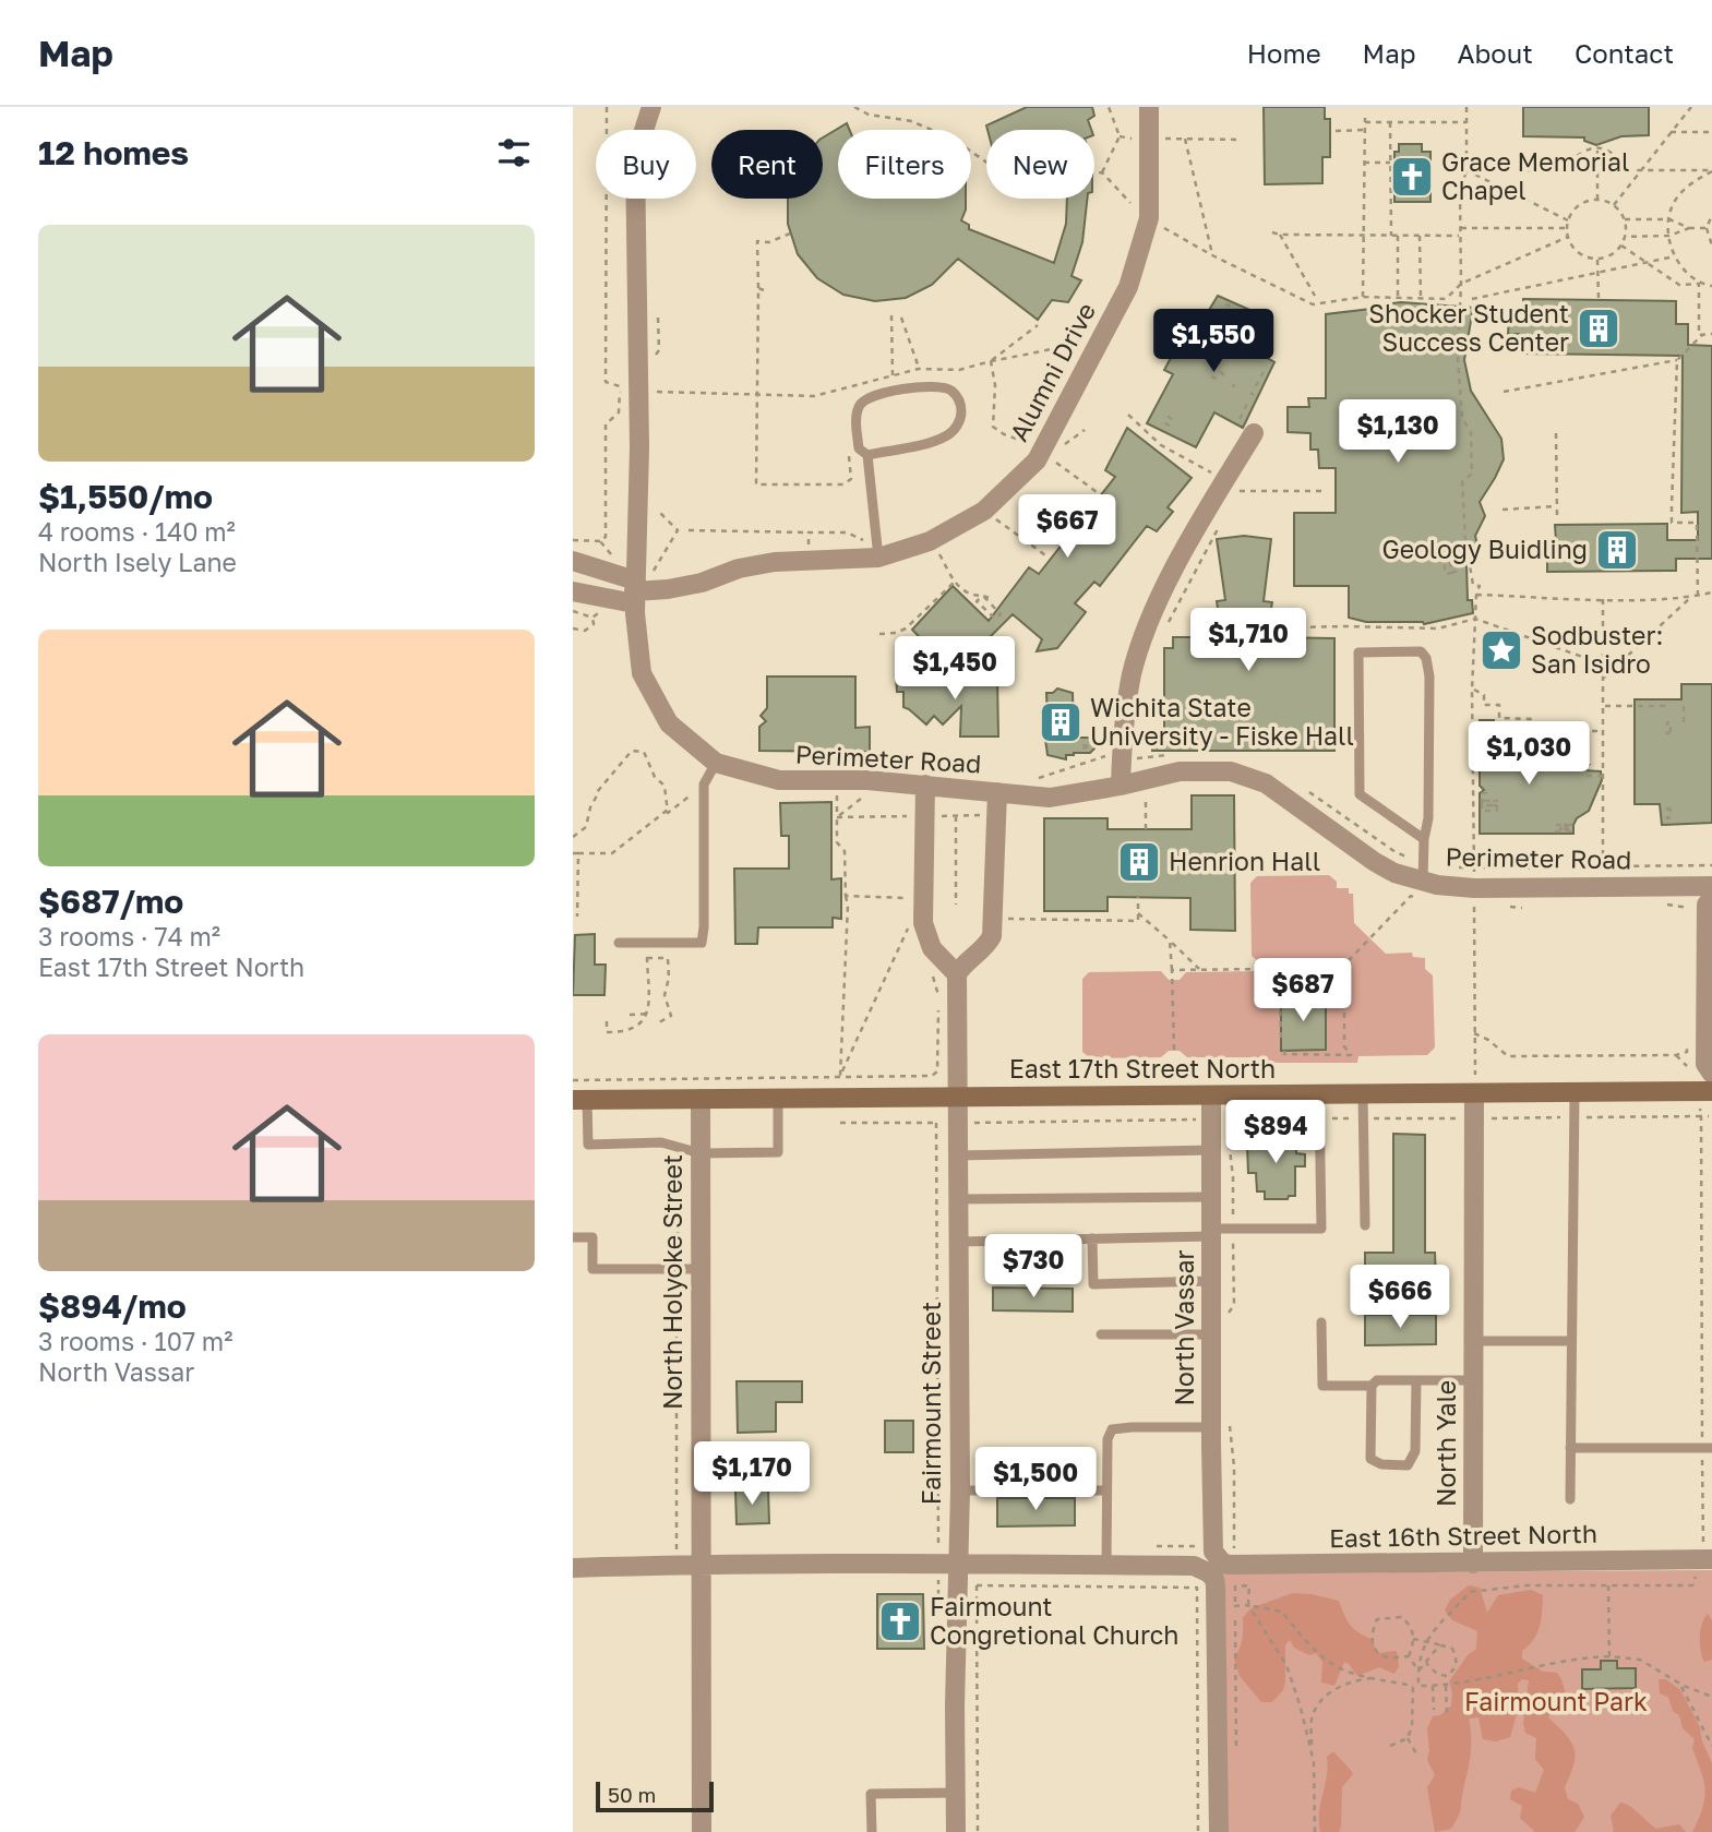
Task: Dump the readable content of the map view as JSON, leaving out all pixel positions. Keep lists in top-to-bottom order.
{
  "streets": {
    "street": [
      "Alumni Drive",
      "Perimeter Road",
      "East 17th Street North",
      "North Holyoke Street",
      "North Vassar",
      "Fairmount Street",
      "North Yale",
      "East 16th Street North"
    ]
  },
  "crossings": [
    ["Alumni Drive", "Perimeter Road"],
    ["East 17th Street North", "North Holyoke Street"],
    ["East 17th Street North", "North Vassar"],
    ["East 17th Street North", "Fairmount Street"],
    ["East 17th Street North", "North Yale"],
    ["North Holyoke Street", "East 16th Street North"],
    ["North Vassar", "East 16th Street North"],
    ["Fairmount Street", "East 16th Street North"],
    ["North Yale", "East 16th Street North"]
  ],
  "parks": ["Fairmount Park"],
  "places": {
    "church": ["Grace Memorial Chapel", "Fairmount Congretional Church"],
    "building": [
      "Shocker Student Success Center",
      "Geology Buidling",
      "Wichita State University - Fiske Hall",
      "Henrion Hall"
    ],
    "place": ["Sodbuster: San Isidro"]
  },
  "scale_bar": "50 m",
  "page": {
    "header": "Map",
    "nav": [
      "Home",
      "Map",
      "About",
      "Contact"
    ],
    "heading": "12 homes",
    "chip": [
      "Buy",
      "Rent",
      "Filters",
      "New"
    ],
    "list": [
      {
        "name": "$1,550/mo",
        "note": "4 rooms · 140 m² · North Isely Lane"
      },
      {
        "name": "$687/mo",
        "note": "3 rooms · 74 m² · East 17th Street North"
      },
      {
        "name": "$894/mo",
        "note": "3 rooms · 107 m² · North Vassar"
      }
    ],
    "price": [
      "$1,550",
      "$1,130",
      "$667",
      "$1,710",
      "$1,450",
      "$1,030",
      "$687",
      "$894",
      "$730",
      "$666",
      "$1,170",
      "$1,500"
    ],
    "scale": "50 m"
  }
}
